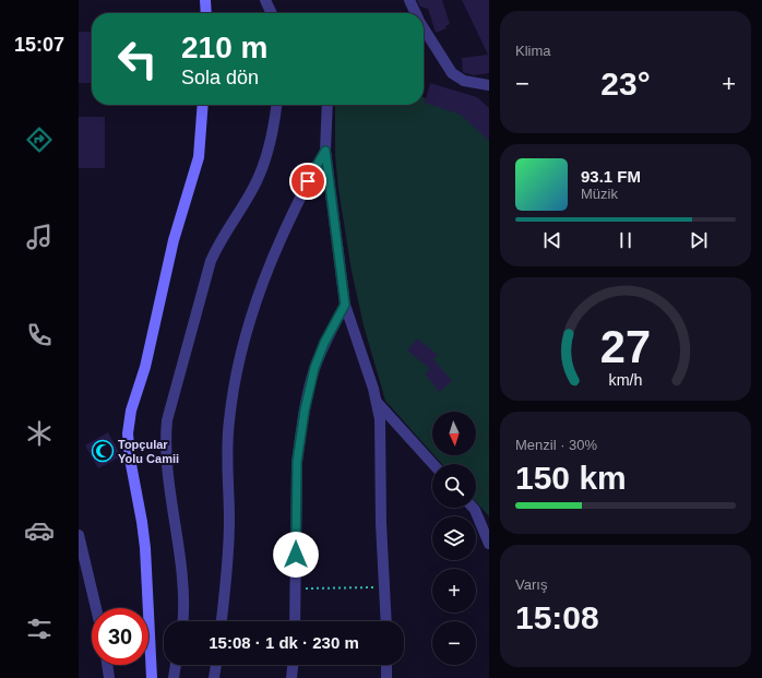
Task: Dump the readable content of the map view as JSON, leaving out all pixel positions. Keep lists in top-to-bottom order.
{
  "places": {
    "mosque": ["Topçular Yolu Camii"]
  },
  "north": "bottom",
  "page": {
    "tabs": "15:07",
    "tile": [
      "Klima",
      ["Menzil · 30%", "150 km"],
      ["Varış", "15:08"]
    ],
    "turn": ["210 m", "Sola dön"],
    "heat": ["−", "23°", "+"],
    "song": ["93.1 FM", "Müzik"],
    "map_buttons": ["+", "−"],
    "limit": "30",
    "trip": "15:08 · 1 dk · 230 m",
    "gauge": ["27", "km/h"]
  }
}
